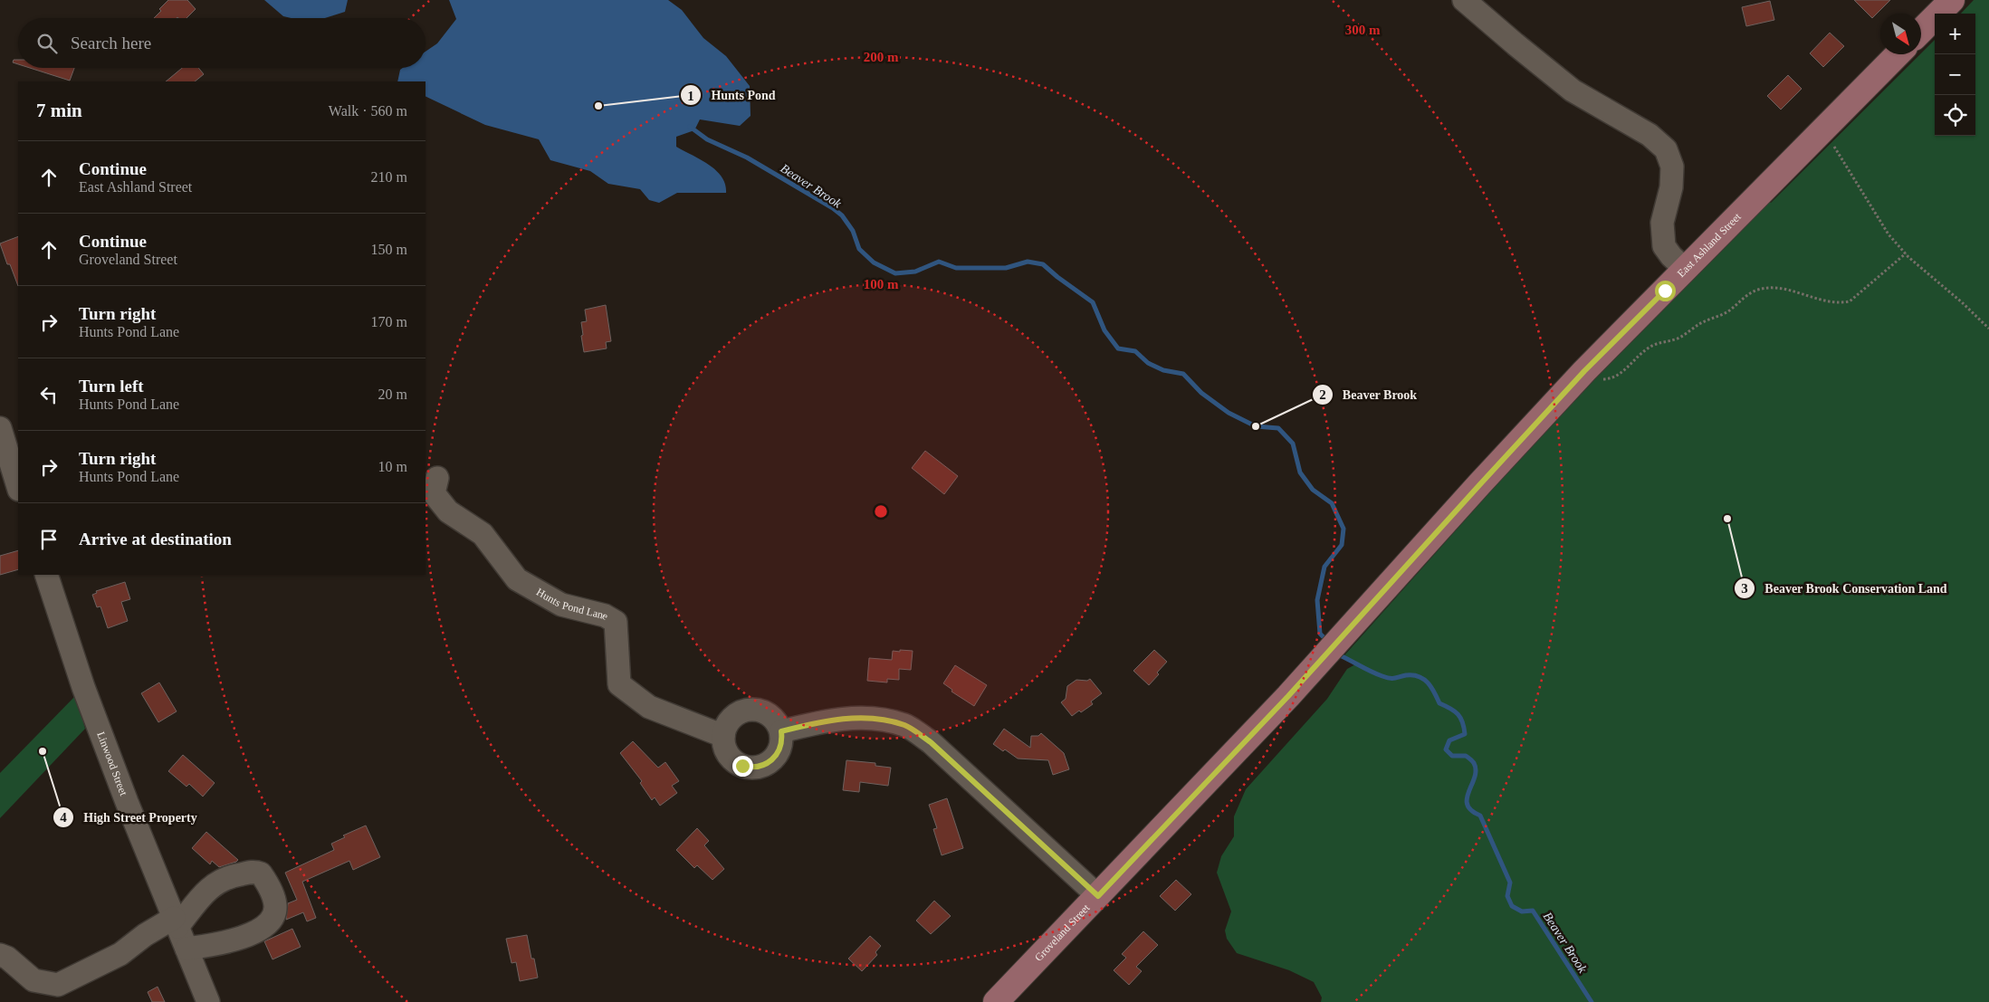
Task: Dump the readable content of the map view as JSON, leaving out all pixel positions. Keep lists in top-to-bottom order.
{
  "streets": {
    "main road": ["East Ashland Street", "Groveland Street"],
    "street": ["Hunts Pond Lane", "Linwood Street"]
  },
  "crossings": [
    ["East Ashland Street", "Groveland Street"]
  ],
  "water": ["Beaver Brook"],
  "places": [
    "Hunts Pond",
    "Beaver Brook",
    "Beaver Brook Conservation Land",
    "High Street Property"
  ],
  "north": "bottom right",
  "page": {
    "map_buttons": ["+", "−"],
    "search": "Search here",
    "heading": ["7 min", "Walk · 560 m"],
    "list": [
      ["Continue", "East Ashland Street", "210 m"],
      ["Continue", "Groveland Street", "150 m"],
      ["Turn right", "Hunts Pond Lane", "170 m"],
      ["Turn left", "Hunts Pond Lane", "20 m"],
      ["Turn right", "Hunts Pond Lane", "10 m"],
      "Arrive at destination"
    ]
  },
  "rings": ["300 m", "200 m", "100 m"]
}
